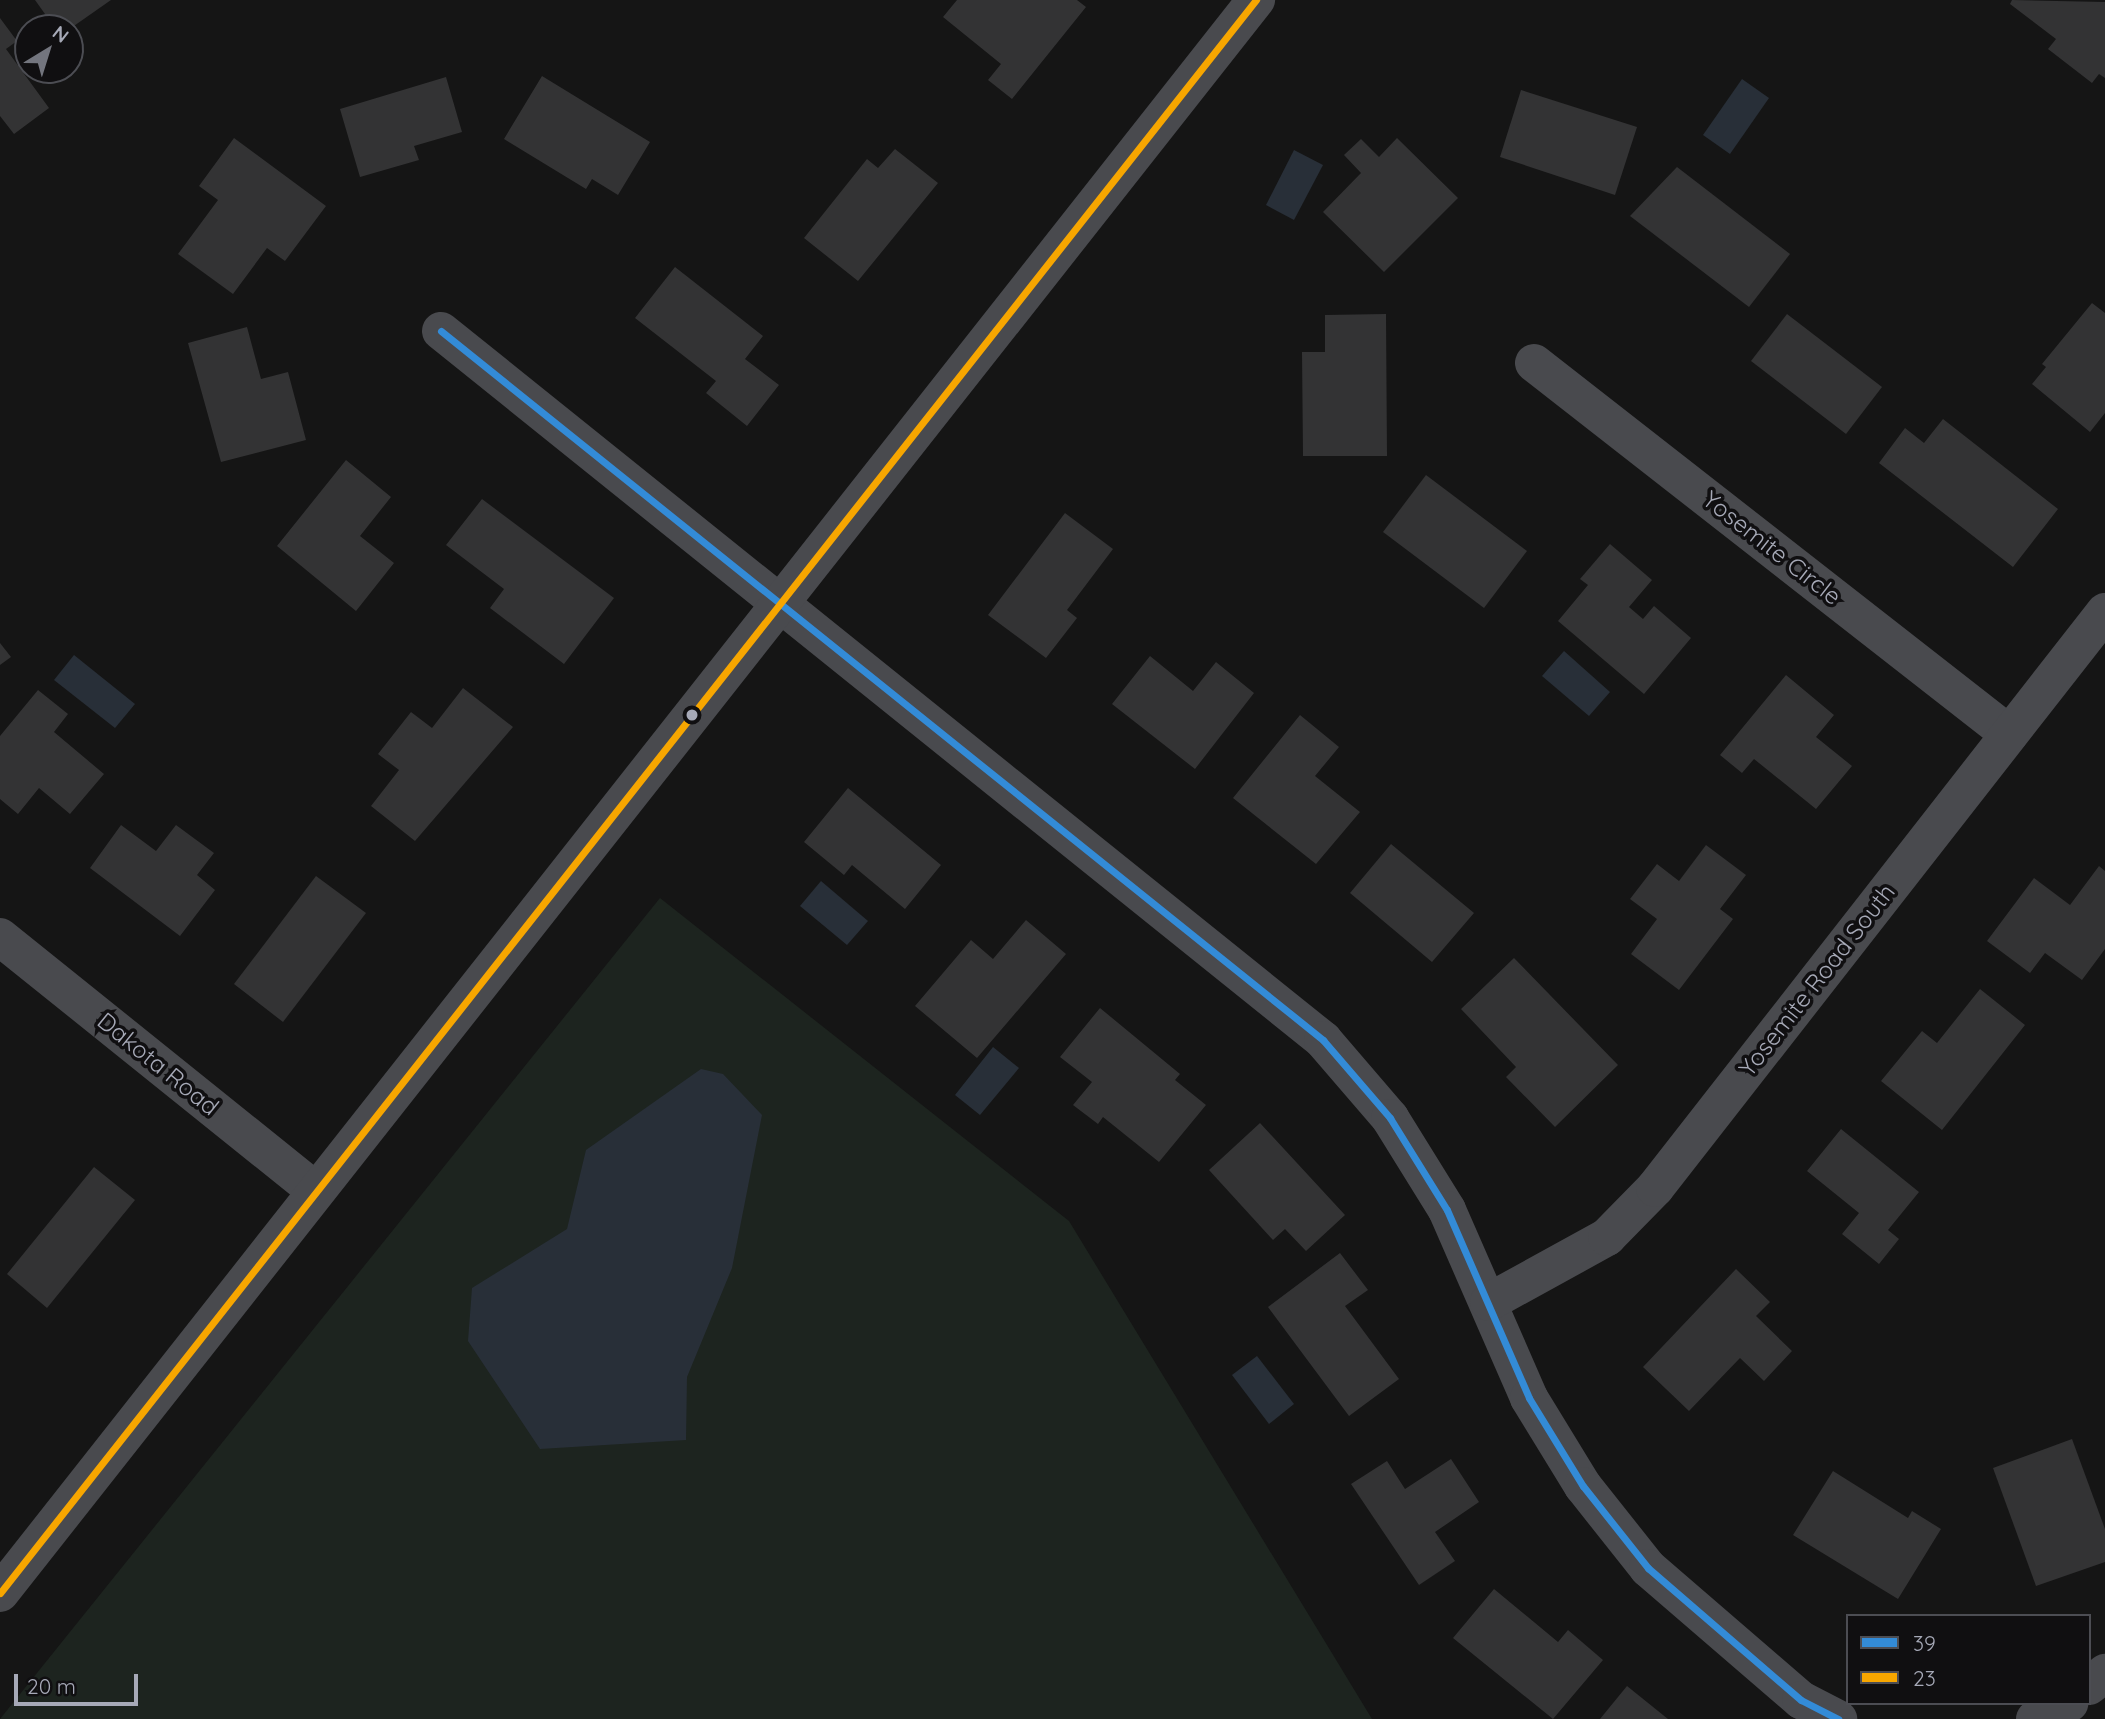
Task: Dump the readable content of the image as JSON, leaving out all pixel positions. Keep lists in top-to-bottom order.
{
  "streets": {
    "street": ["Yosemite Circle", "Yosemite Road South", "Dakota Road"]
  },
  "crossings": [
    ["Yosemite Circle", "Yosemite Road South"]
  ],
  "lines": ["transit line 23", "transit line 39"],
  "legend": ["39", "23"],
  "scale_bar": "20 m",
  "north": "top right"
}
